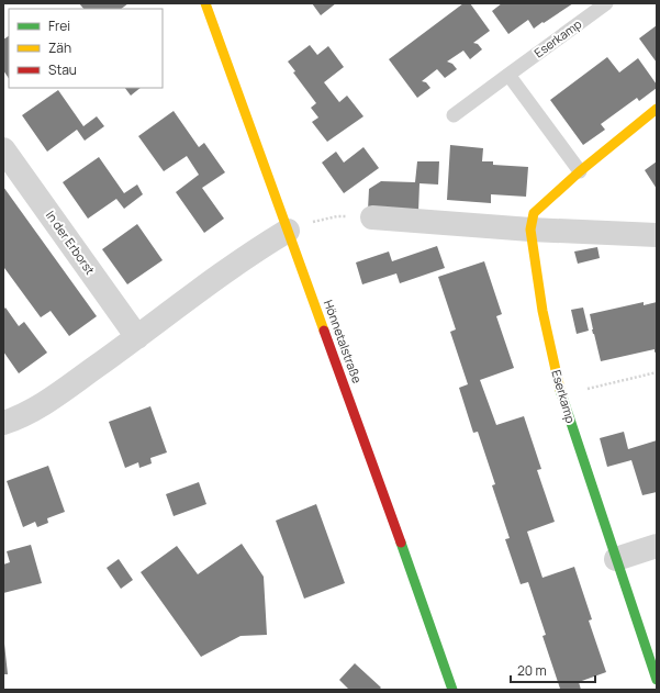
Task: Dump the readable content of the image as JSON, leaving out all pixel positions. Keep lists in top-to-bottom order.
{
  "streets": {
    "main road": ["Eserkamp", "Hönnetalstraße"],
    "street": ["In der Erborst"]
  },
  "legend": ["Frei", "Zäh", "Stau"],
  "scale_bar": "20 m"
}
